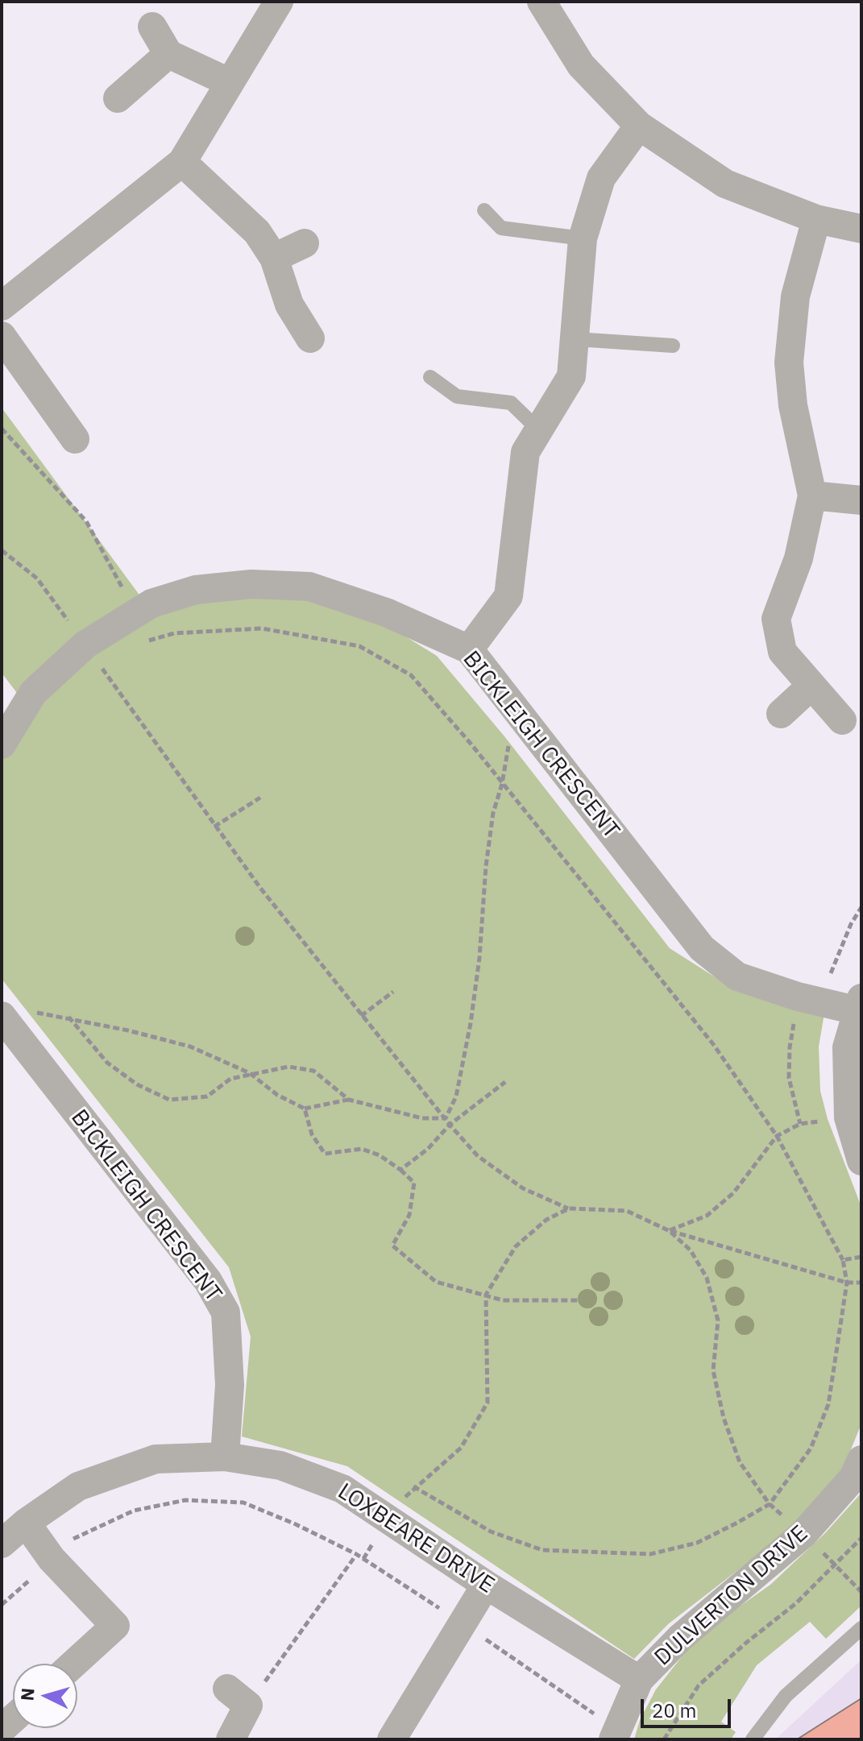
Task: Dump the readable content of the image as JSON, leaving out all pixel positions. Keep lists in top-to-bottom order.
{
  "streets": {
    "street": ["BICKLEIGH CRESCENT", "LOXBEARE DRIVE", "DULVERTON DRIVE"]
  },
  "crossings": [
    ["BICKLEIGH CRESCENT", "LOXBEARE DRIVE"],
    ["LOXBEARE DRIVE", "DULVERTON DRIVE"]
  ],
  "scale_bar": "20 m",
  "north": "left"
}
